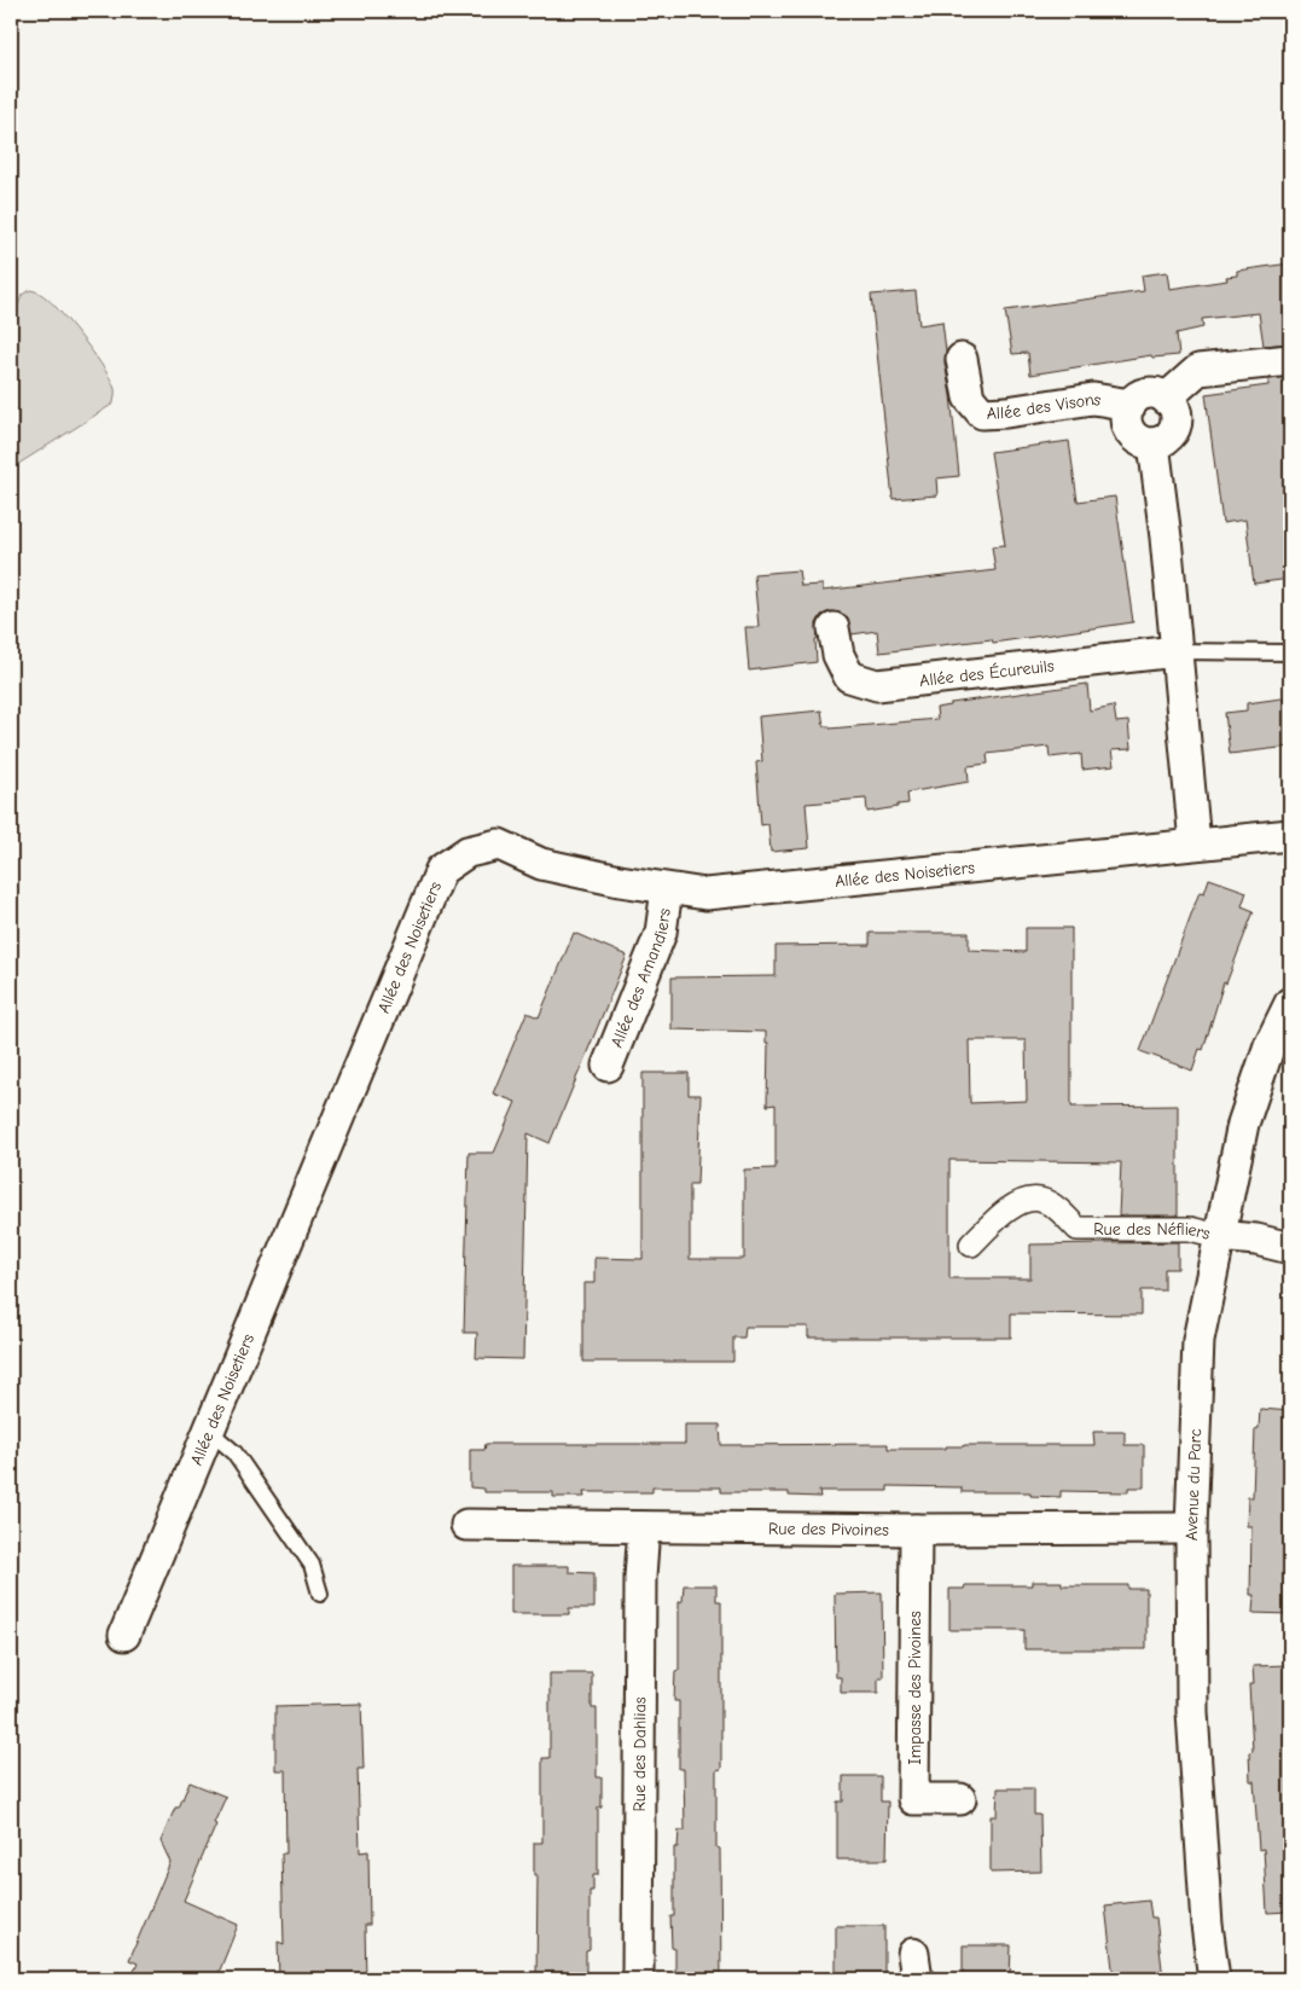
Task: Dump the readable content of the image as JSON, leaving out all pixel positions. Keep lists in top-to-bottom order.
{
  "streets": {
    "street": [
      "Allée des Visons",
      "Allée des Écureuils",
      "Allée des Noisetiers",
      "Allée des Amandiers",
      "Rue des Néfliers",
      "Avenue du Parc",
      "Rue des Pivoines",
      "Impasse des Pivoines",
      "Rue des Dahlias"
    ]
  },
  "crossings": [
    ["Allée des Noisetiers", "Allée des Amandiers"],
    ["Rue des Néfliers", "Avenue du Parc"],
    ["Avenue du Parc", "Rue des Pivoines"],
    ["Rue des Pivoines", "Impasse des Pivoines"],
    ["Rue des Pivoines", "Rue des Dahlias"]
  ]
}
